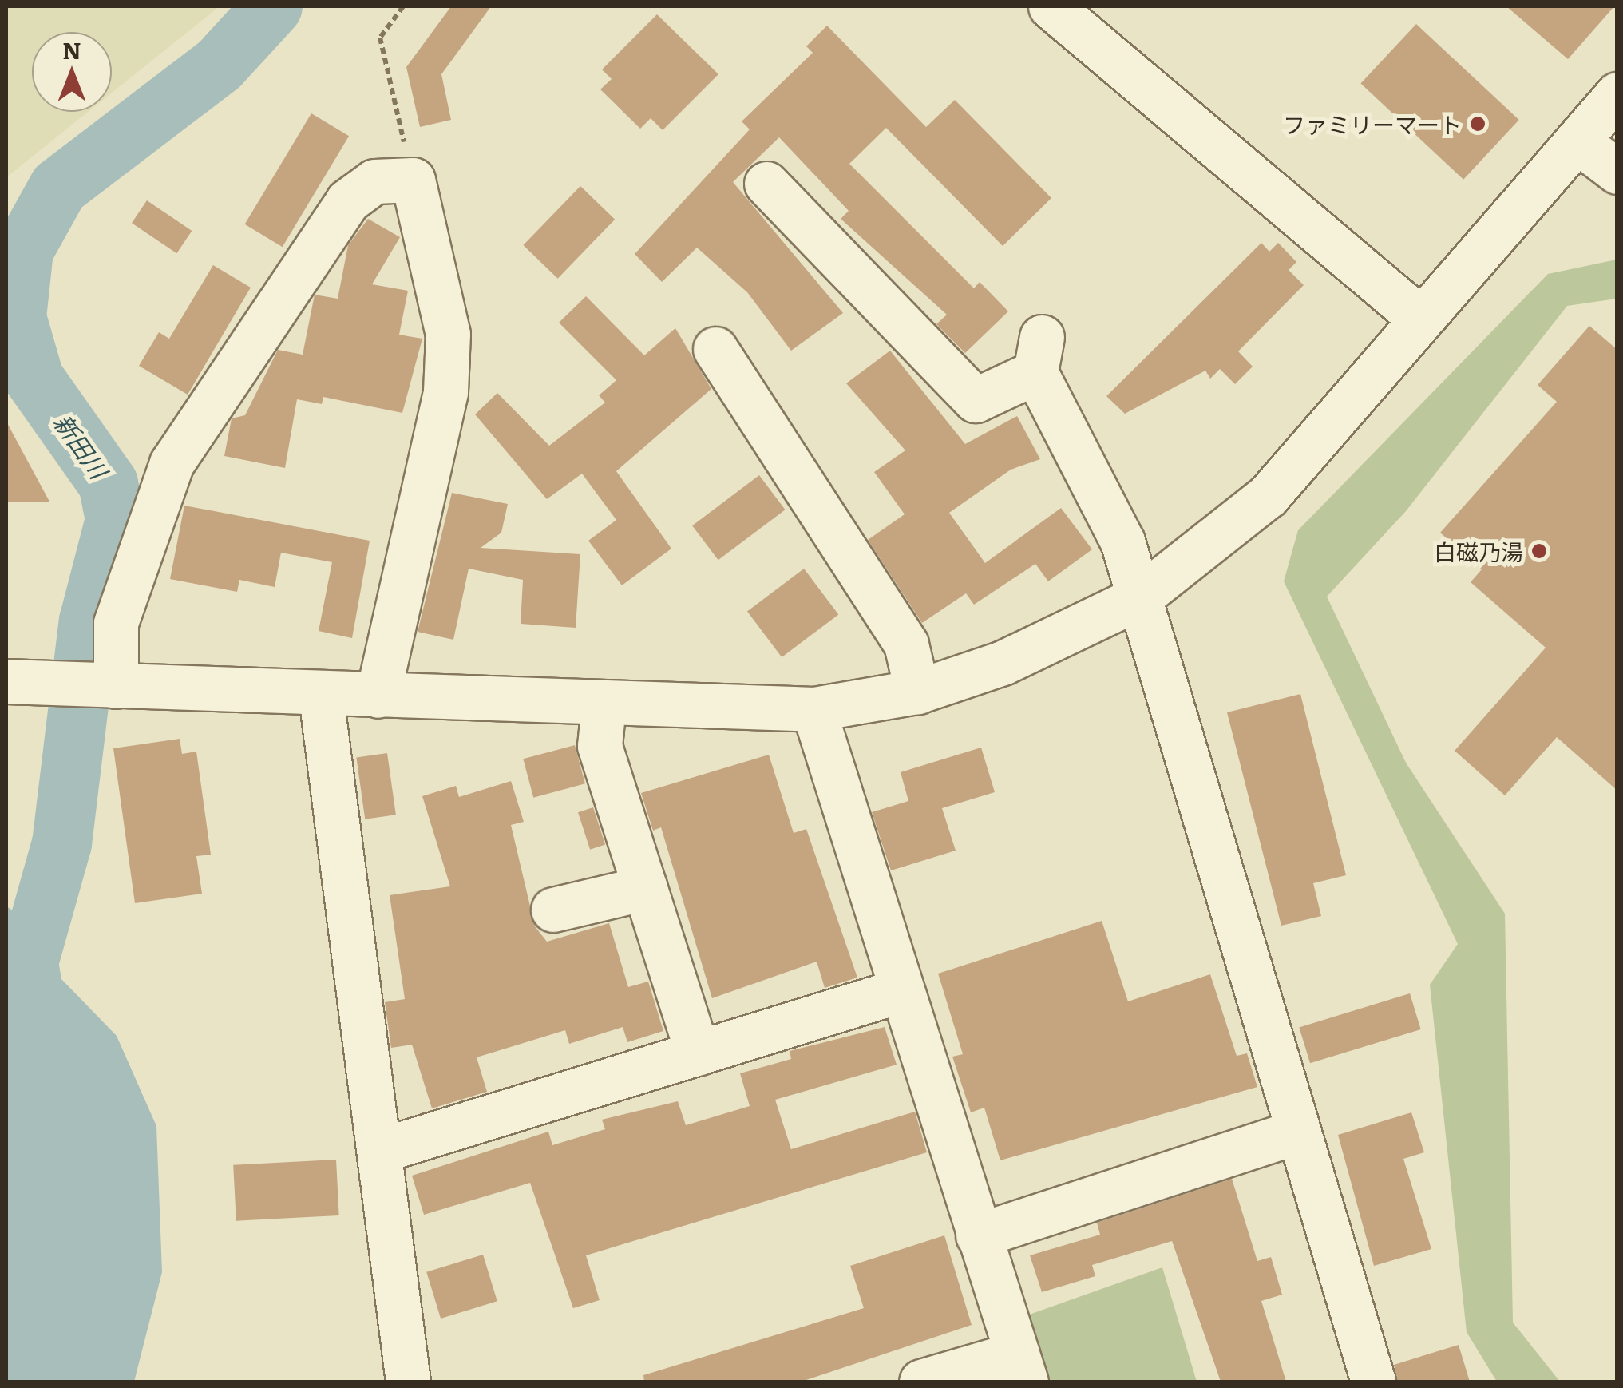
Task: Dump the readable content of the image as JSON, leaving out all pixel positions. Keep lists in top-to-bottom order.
{
  "water": ["新田川"],
  "places": ["ファミリーマート", "白磁乃湯"],
  "north": "top"
}
